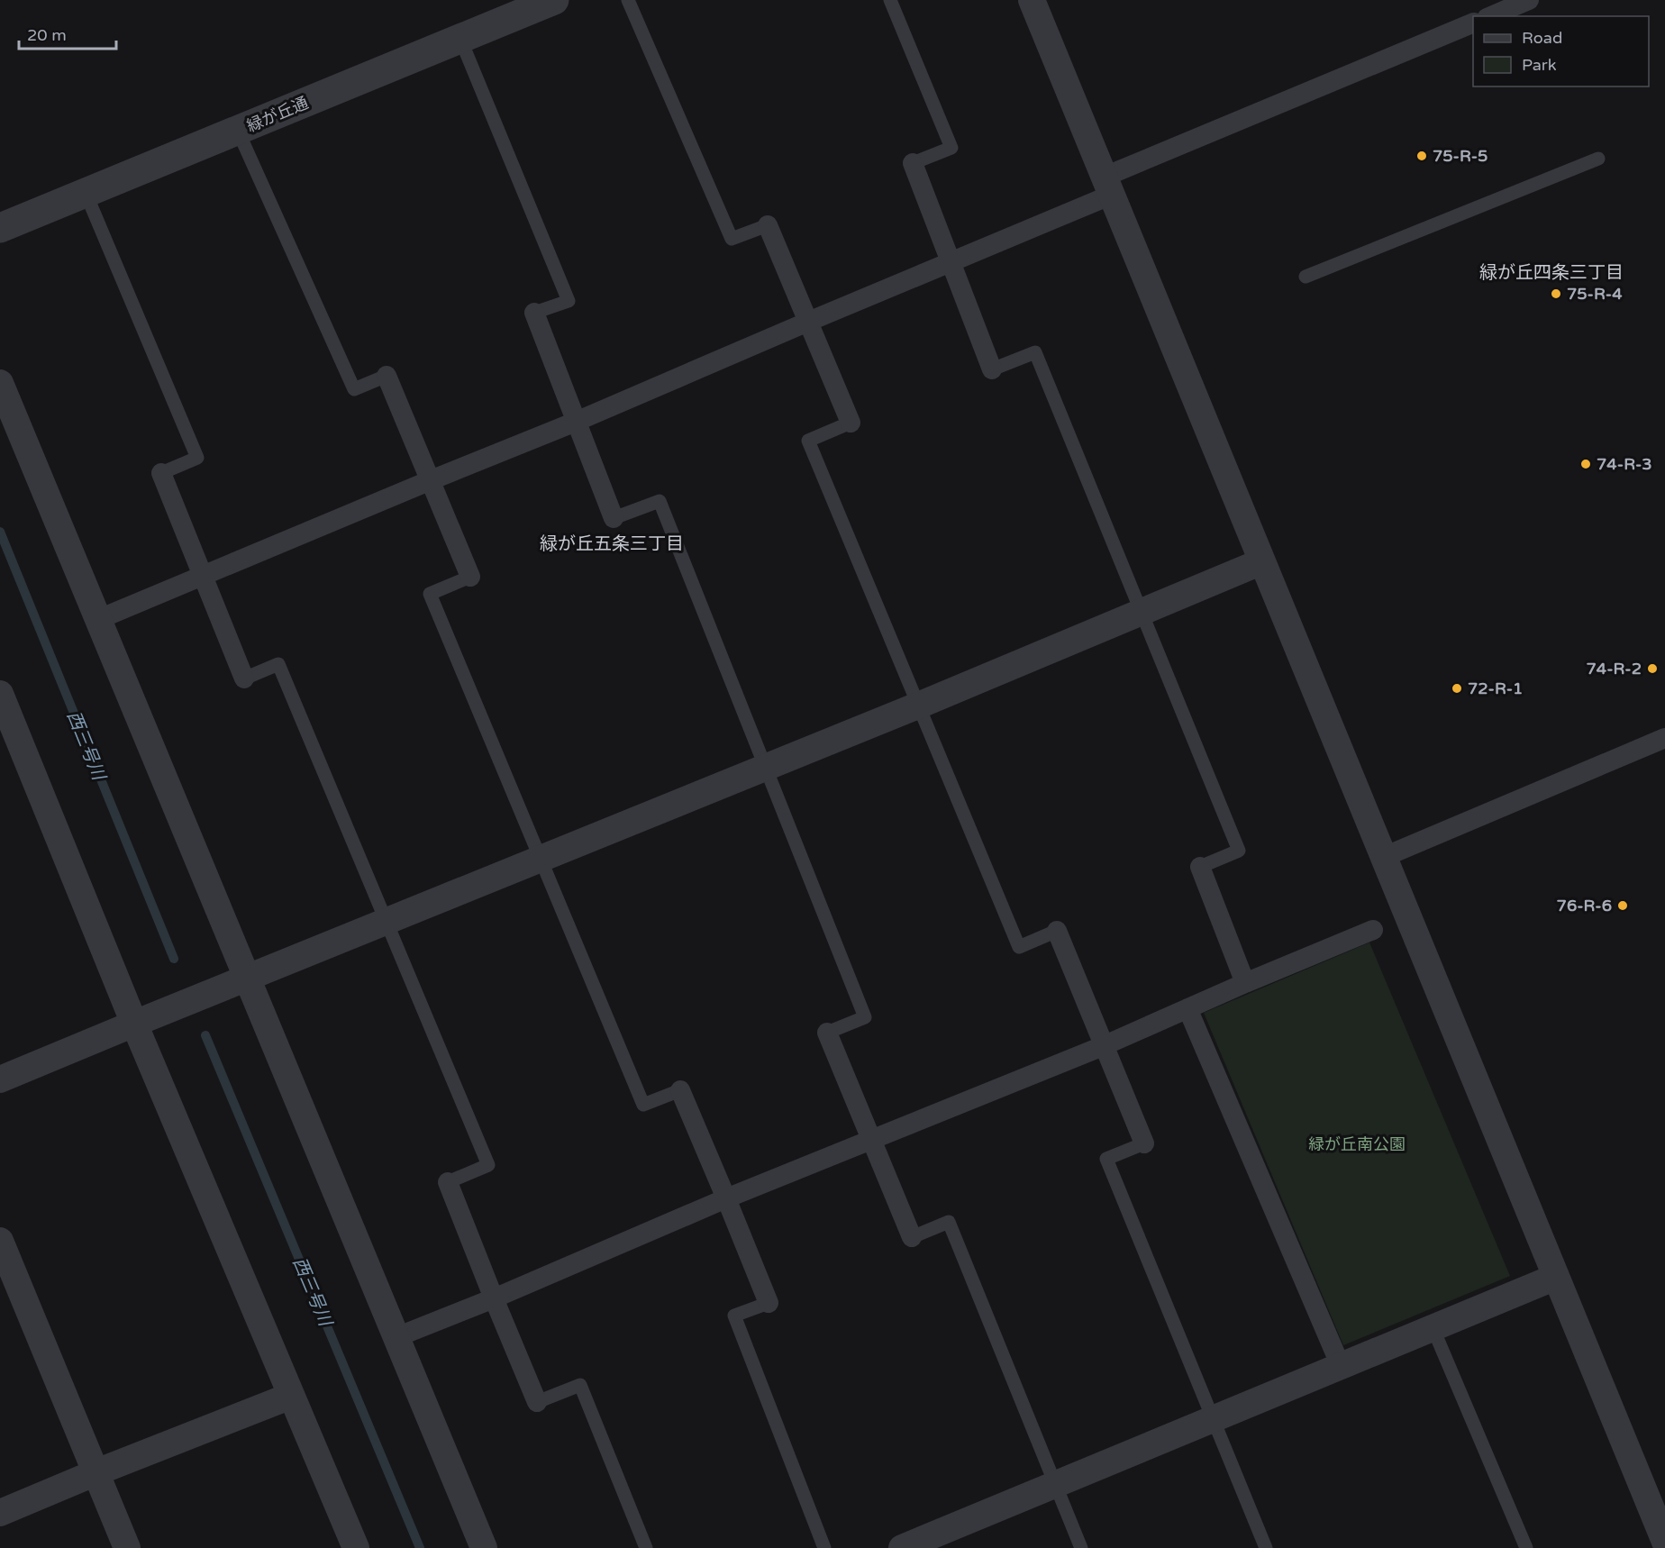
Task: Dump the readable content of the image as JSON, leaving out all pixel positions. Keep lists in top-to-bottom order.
{
  "streets": {
    "street": ["緑が丘通"]
  },
  "districts": ["緑が丘四条三丁目", "緑が丘五条三丁目"],
  "water": ["西三号川"],
  "parks": ["緑が丘南公園"],
  "places": [
    "75-R-5",
    "75-R-4",
    "74-R-3",
    "74-R-2",
    "72-R-1",
    "76-R-6"
  ],
  "legend": ["Road", "Park"],
  "scale_bar": "20 m"
}
